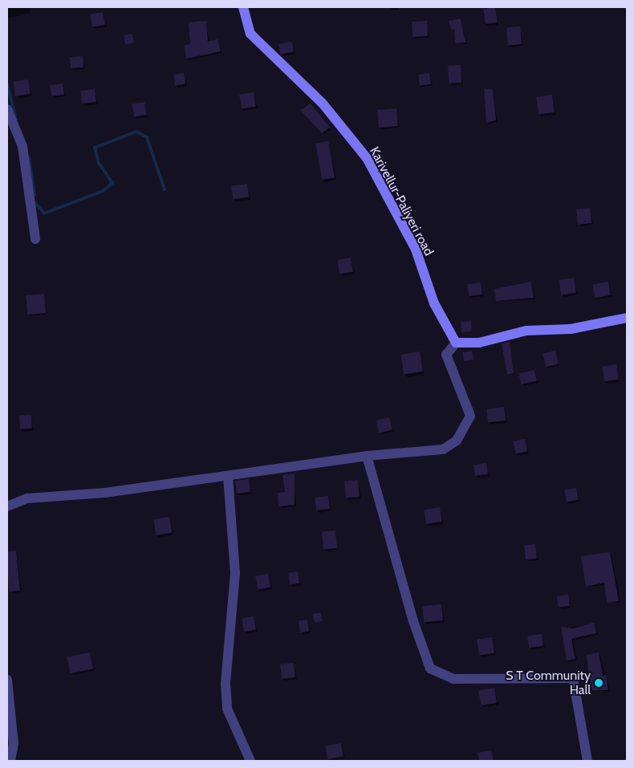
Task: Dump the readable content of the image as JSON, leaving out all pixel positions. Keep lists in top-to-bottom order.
{
  "streets": {
    "main road": ["Karivellur-Paliyeri road"]
  },
  "places": ["S T Community Hall"]
}
